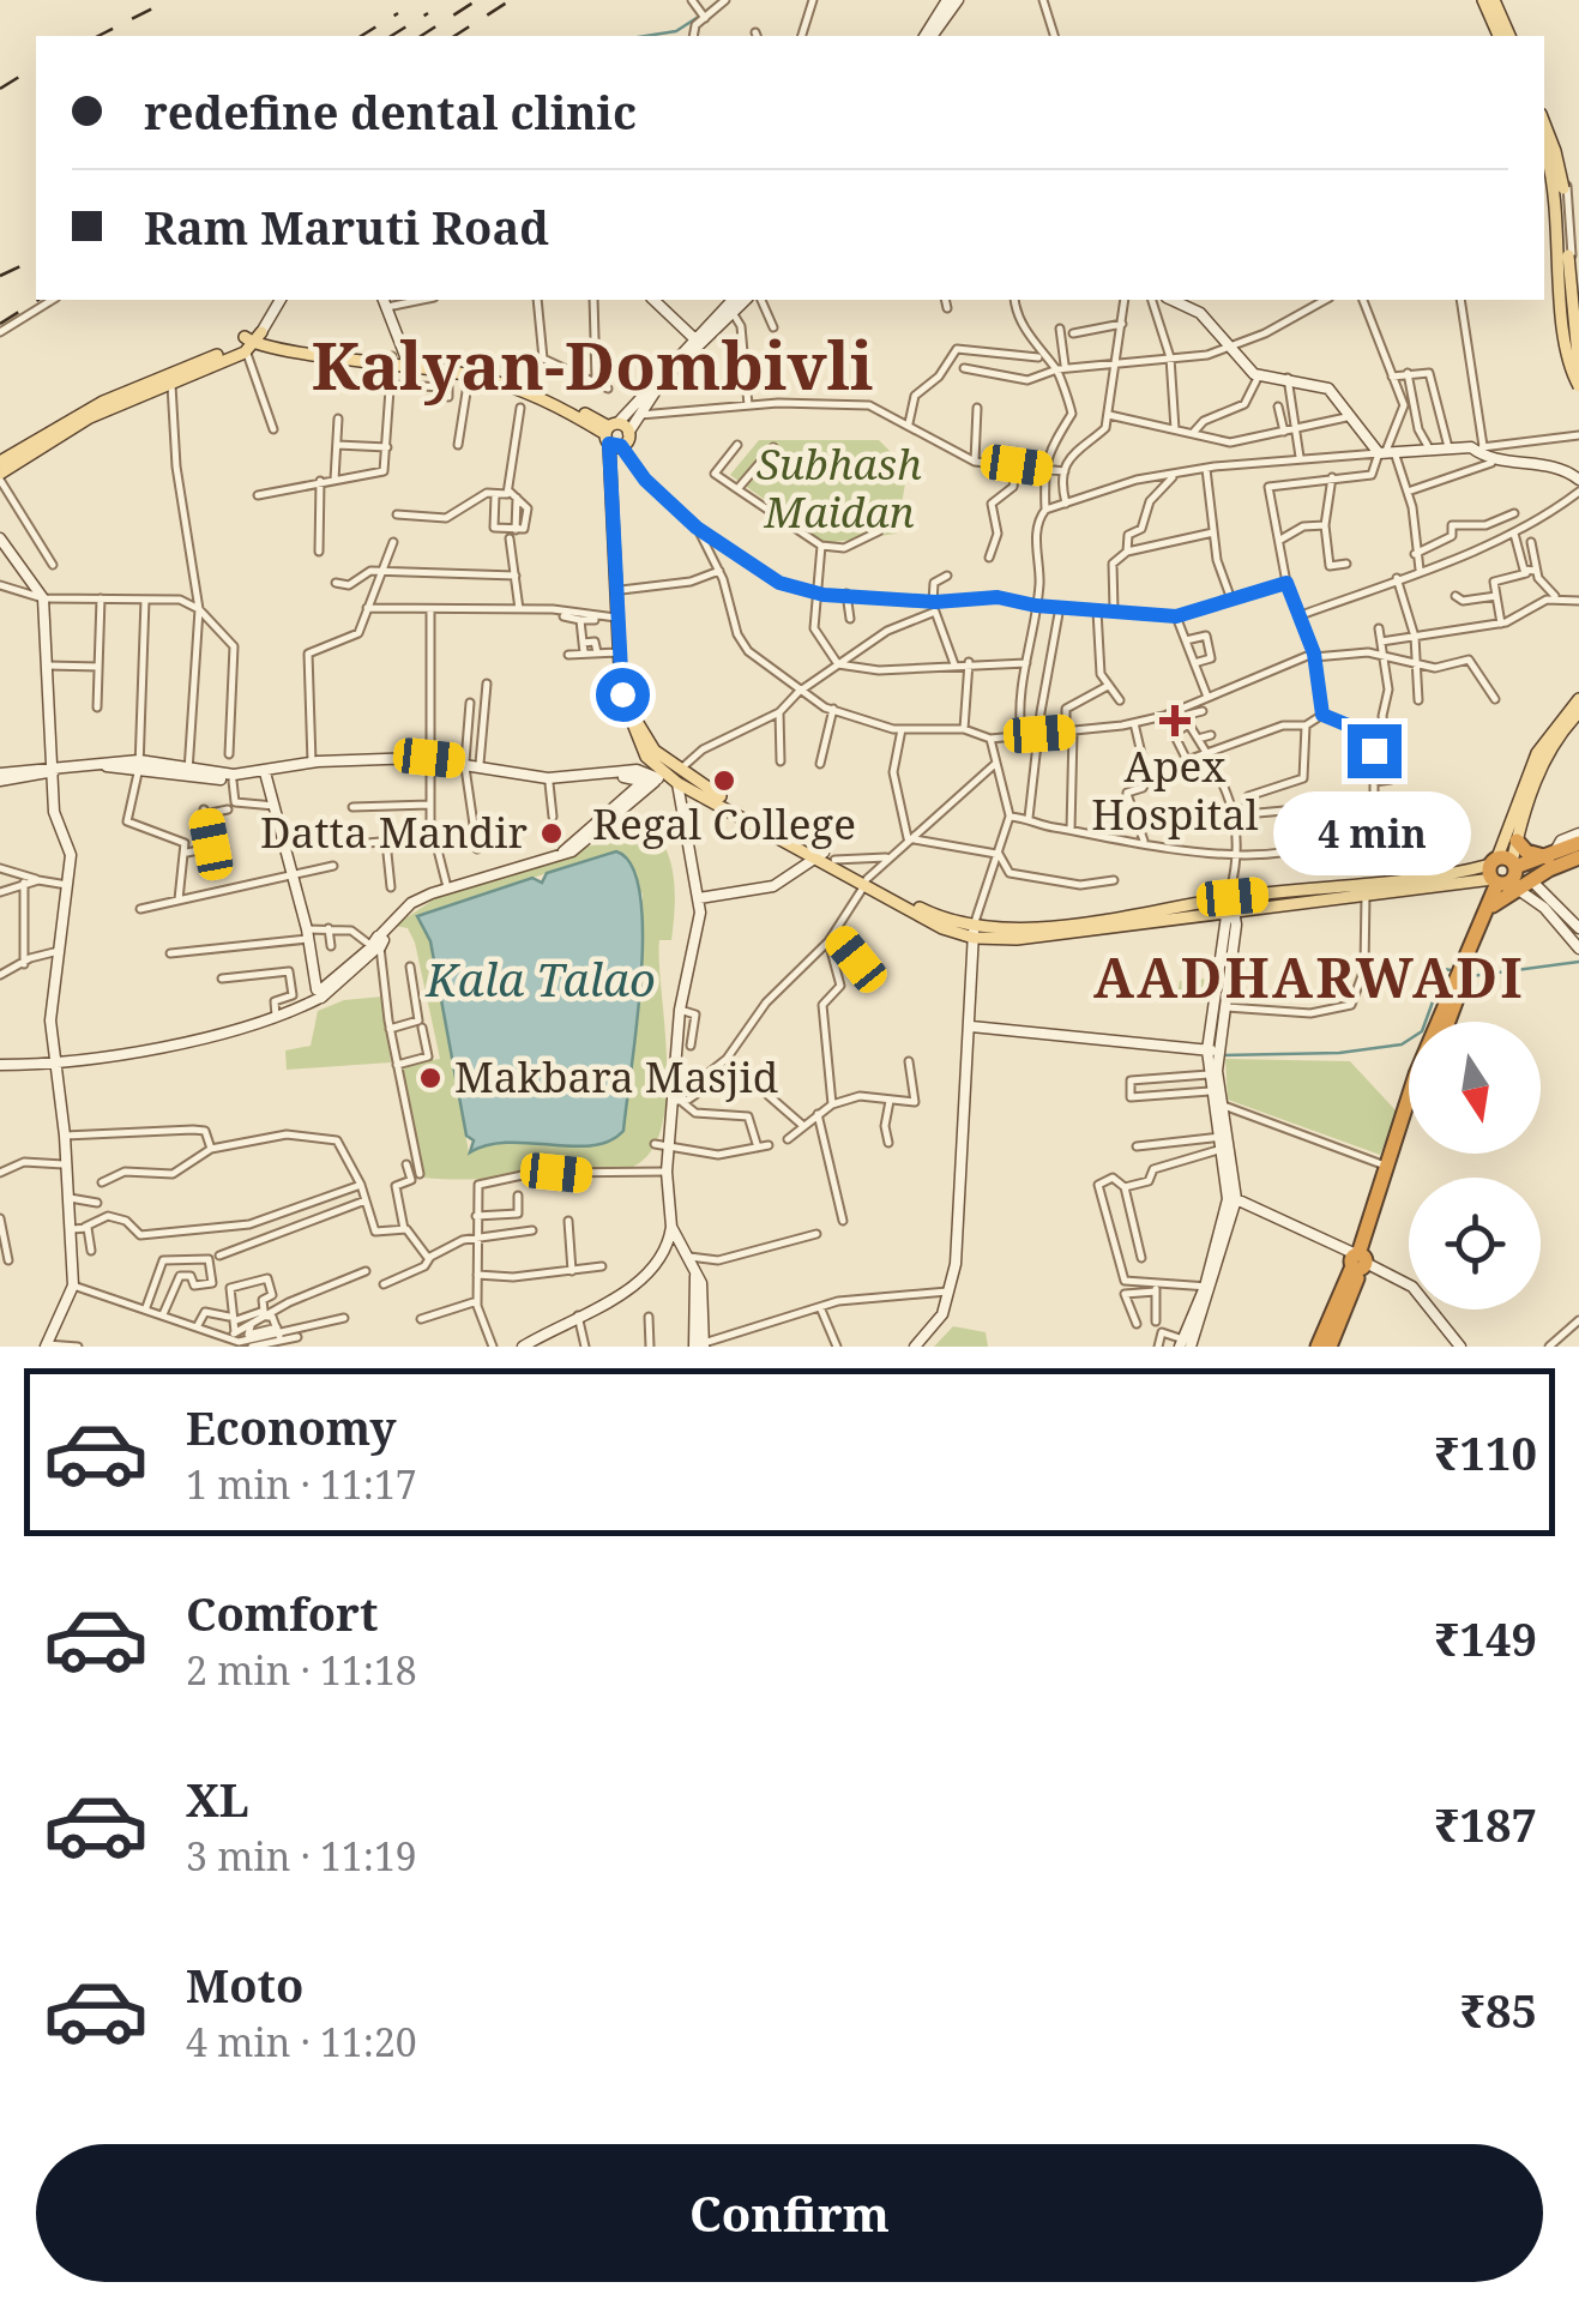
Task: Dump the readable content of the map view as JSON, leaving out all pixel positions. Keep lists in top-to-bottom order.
{
  "districts": ["Kalyan-Dombivli", "AADHARWADI"],
  "water": ["Kala Talao"],
  "parks": ["Subhash Maidan"],
  "places": {
    "health": ["Apex Hospital"],
    "other": ["Regal College", "Datta Mandir", "Makbara Masjid"]
  },
  "north": "bottom",
  "page": {
    "banner": ["redefine dental clinic", "Ram Maruti Road"],
    "bubble": "4 min",
    "list": [
      {
        "name": "Economy",
        "note": "1 min · 11:17",
        "value": "₹110"
      },
      {
        "name": "Comfort",
        "note": "2 min · 11:18",
        "value": "₹149"
      },
      {
        "name": "XL",
        "note": "3 min · 11:19",
        "value": "₹187"
      },
      {
        "name": "Moto",
        "note": "4 min · 11:20",
        "value": "₹85"
      }
    ],
    "buttons": "Confirm"
  }
}
